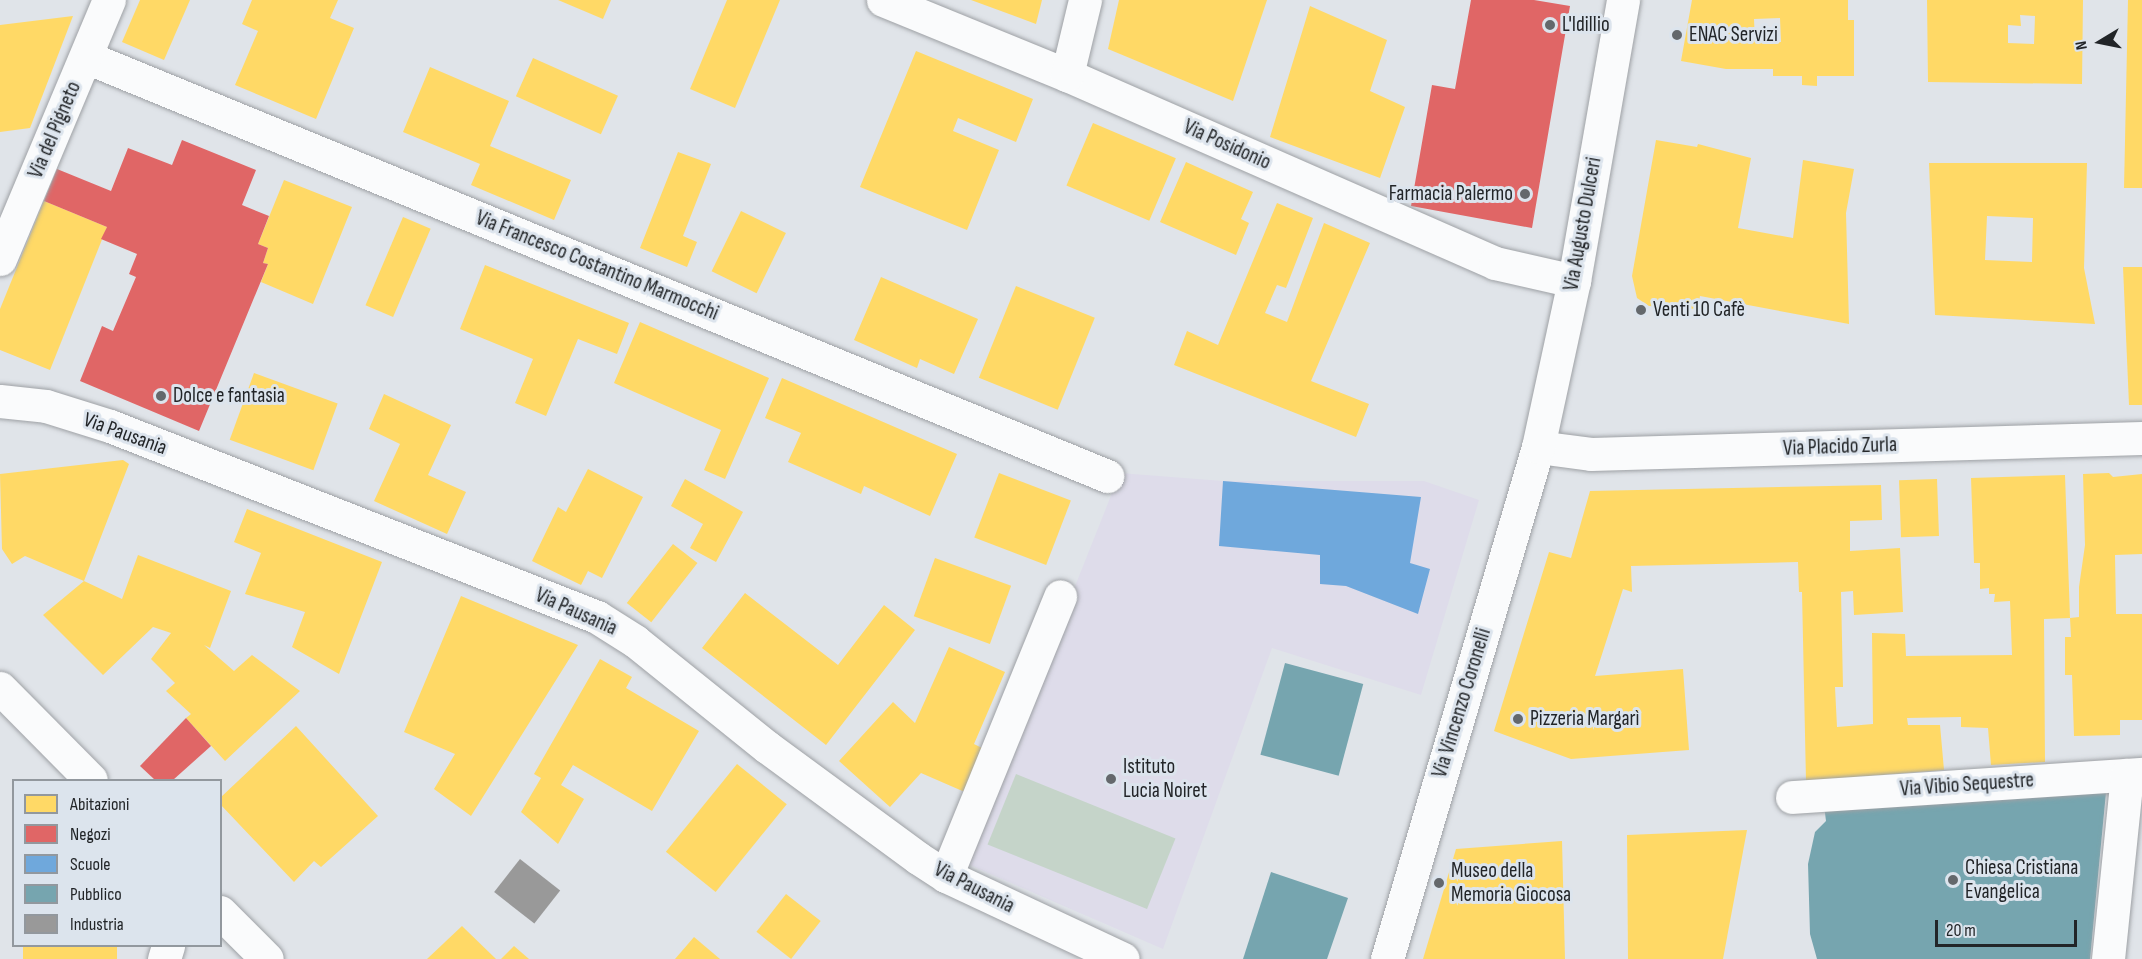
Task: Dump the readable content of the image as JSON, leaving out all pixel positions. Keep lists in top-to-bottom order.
{
  "streets": {
    "street": [
      "Via del Pigneto",
      "Via Posidonio",
      "Via Augusto Dulceri",
      "Via Francesco Costantino Marmocchi",
      "Via Pausania",
      "Via Placido Zurla",
      "Via Vincenzo Coronelli",
      "Via Vibio Sequestre"
    ]
  },
  "crossings": [
    ["Via del Pigneto", "Via Francesco Costantino Marmocchi"],
    ["Via Posidonio", "Via Augusto Dulceri"],
    ["Via Augusto Dulceri", "Via Placido Zurla"],
    ["Via Augusto Dulceri", "Via Vincenzo Coronelli"],
    ["Via Placido Zurla", "Via Vincenzo Coronelli"]
  ],
  "places": [
    "L'Idillio",
    "ENAC Servizi",
    "Farmacia Palermo",
    "Venti 10 Cafè",
    "Dolce e fantasia",
    "Pizzeria Margarì",
    "Istituto Lucia Noiret",
    "Chiesa Cristiana Evangelica",
    "Museo della Memoria Giocosa"
  ],
  "legend": [
    "Abitazioni",
    "Negozi",
    "Scuole",
    "Pubblico",
    "Industria"
  ],
  "scale_bar": "20 m",
  "north": "left"
}
